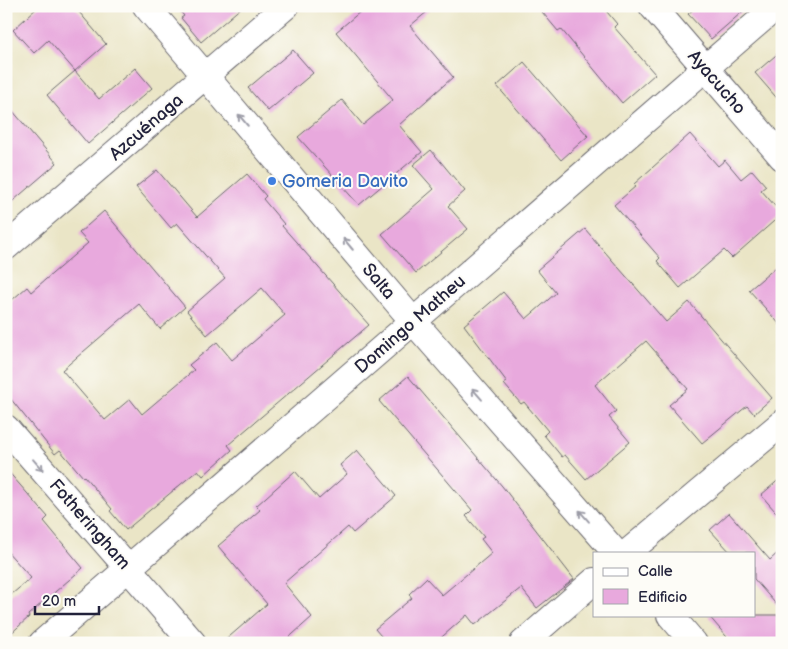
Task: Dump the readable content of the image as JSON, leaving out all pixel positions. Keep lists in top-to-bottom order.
{
  "streets": {
    "street": [
      "Ayacucho",
      "Azcuénaga",
      "Salta",
      "Domingo Matheu",
      "Fotheringham"
    ]
  },
  "crossings": [
    ["Ayacucho", "Domingo Matheu"],
    ["Azcuénaga", "Salta"],
    ["Salta", "Domingo Matheu"],
    ["Domingo Matheu", "Fotheringham"]
  ],
  "one_way": ["Salta", "Fotheringham"],
  "places": ["Gomeria Davito"],
  "legend": ["Calle", "Edificio"],
  "scale_bar": "20 m"
}
